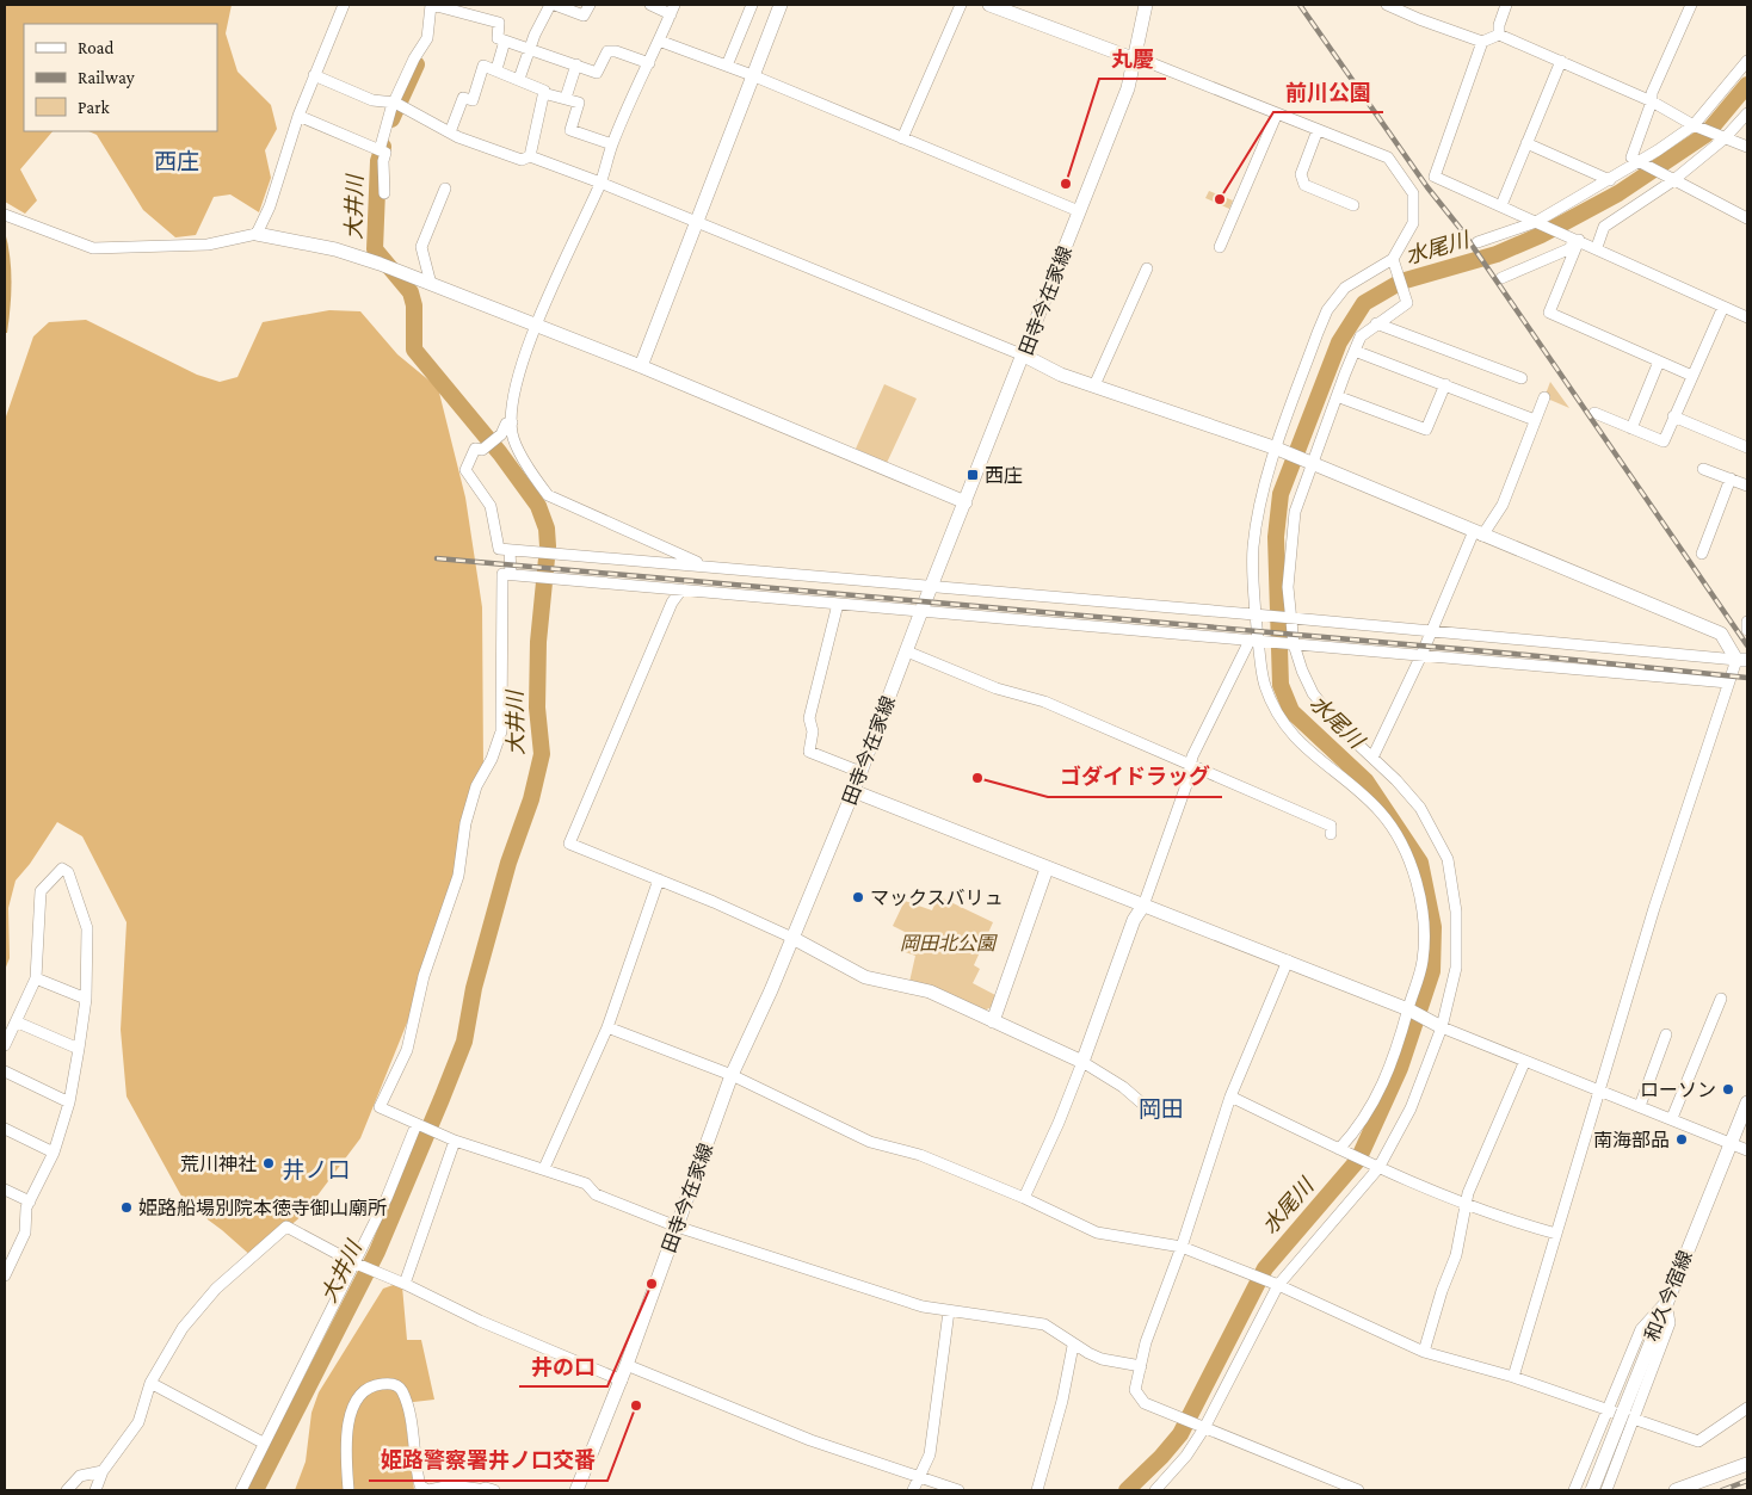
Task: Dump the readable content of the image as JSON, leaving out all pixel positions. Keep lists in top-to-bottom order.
{
  "streets": {
    "street": ["田寺今在家線", "和久今宿線"]
  },
  "districts": ["西庄", "岡田", "井ノ口"],
  "water": ["大井川", "水尾川"],
  "parks": ["岡田北公園"],
  "places": {
    "other": [
      "丸慶",
      "前川公園",
      "ゴダイドラッグ",
      "マックスバリュ",
      "ローソン",
      "南海部品",
      "荒川神社",
      "姫路船場別院本徳寺御山廟所",
      "井の口",
      "姫路警察署井ノ口交番"
    ],
    "transit": ["西庄"]
  },
  "legend": ["Road", "Railway", "Park"]
}
